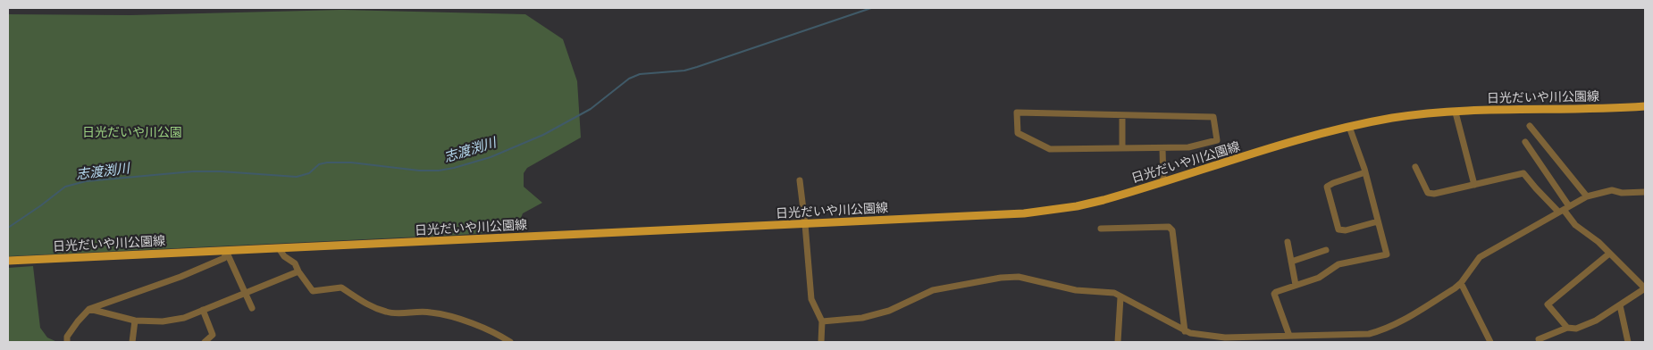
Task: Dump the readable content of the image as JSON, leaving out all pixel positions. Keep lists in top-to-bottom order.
{
  "streets": {
    "main road": ["日光だいや川公園線"]
  },
  "water": ["志渡渕川"],
  "parks": ["日光だいや川公園"]
}
